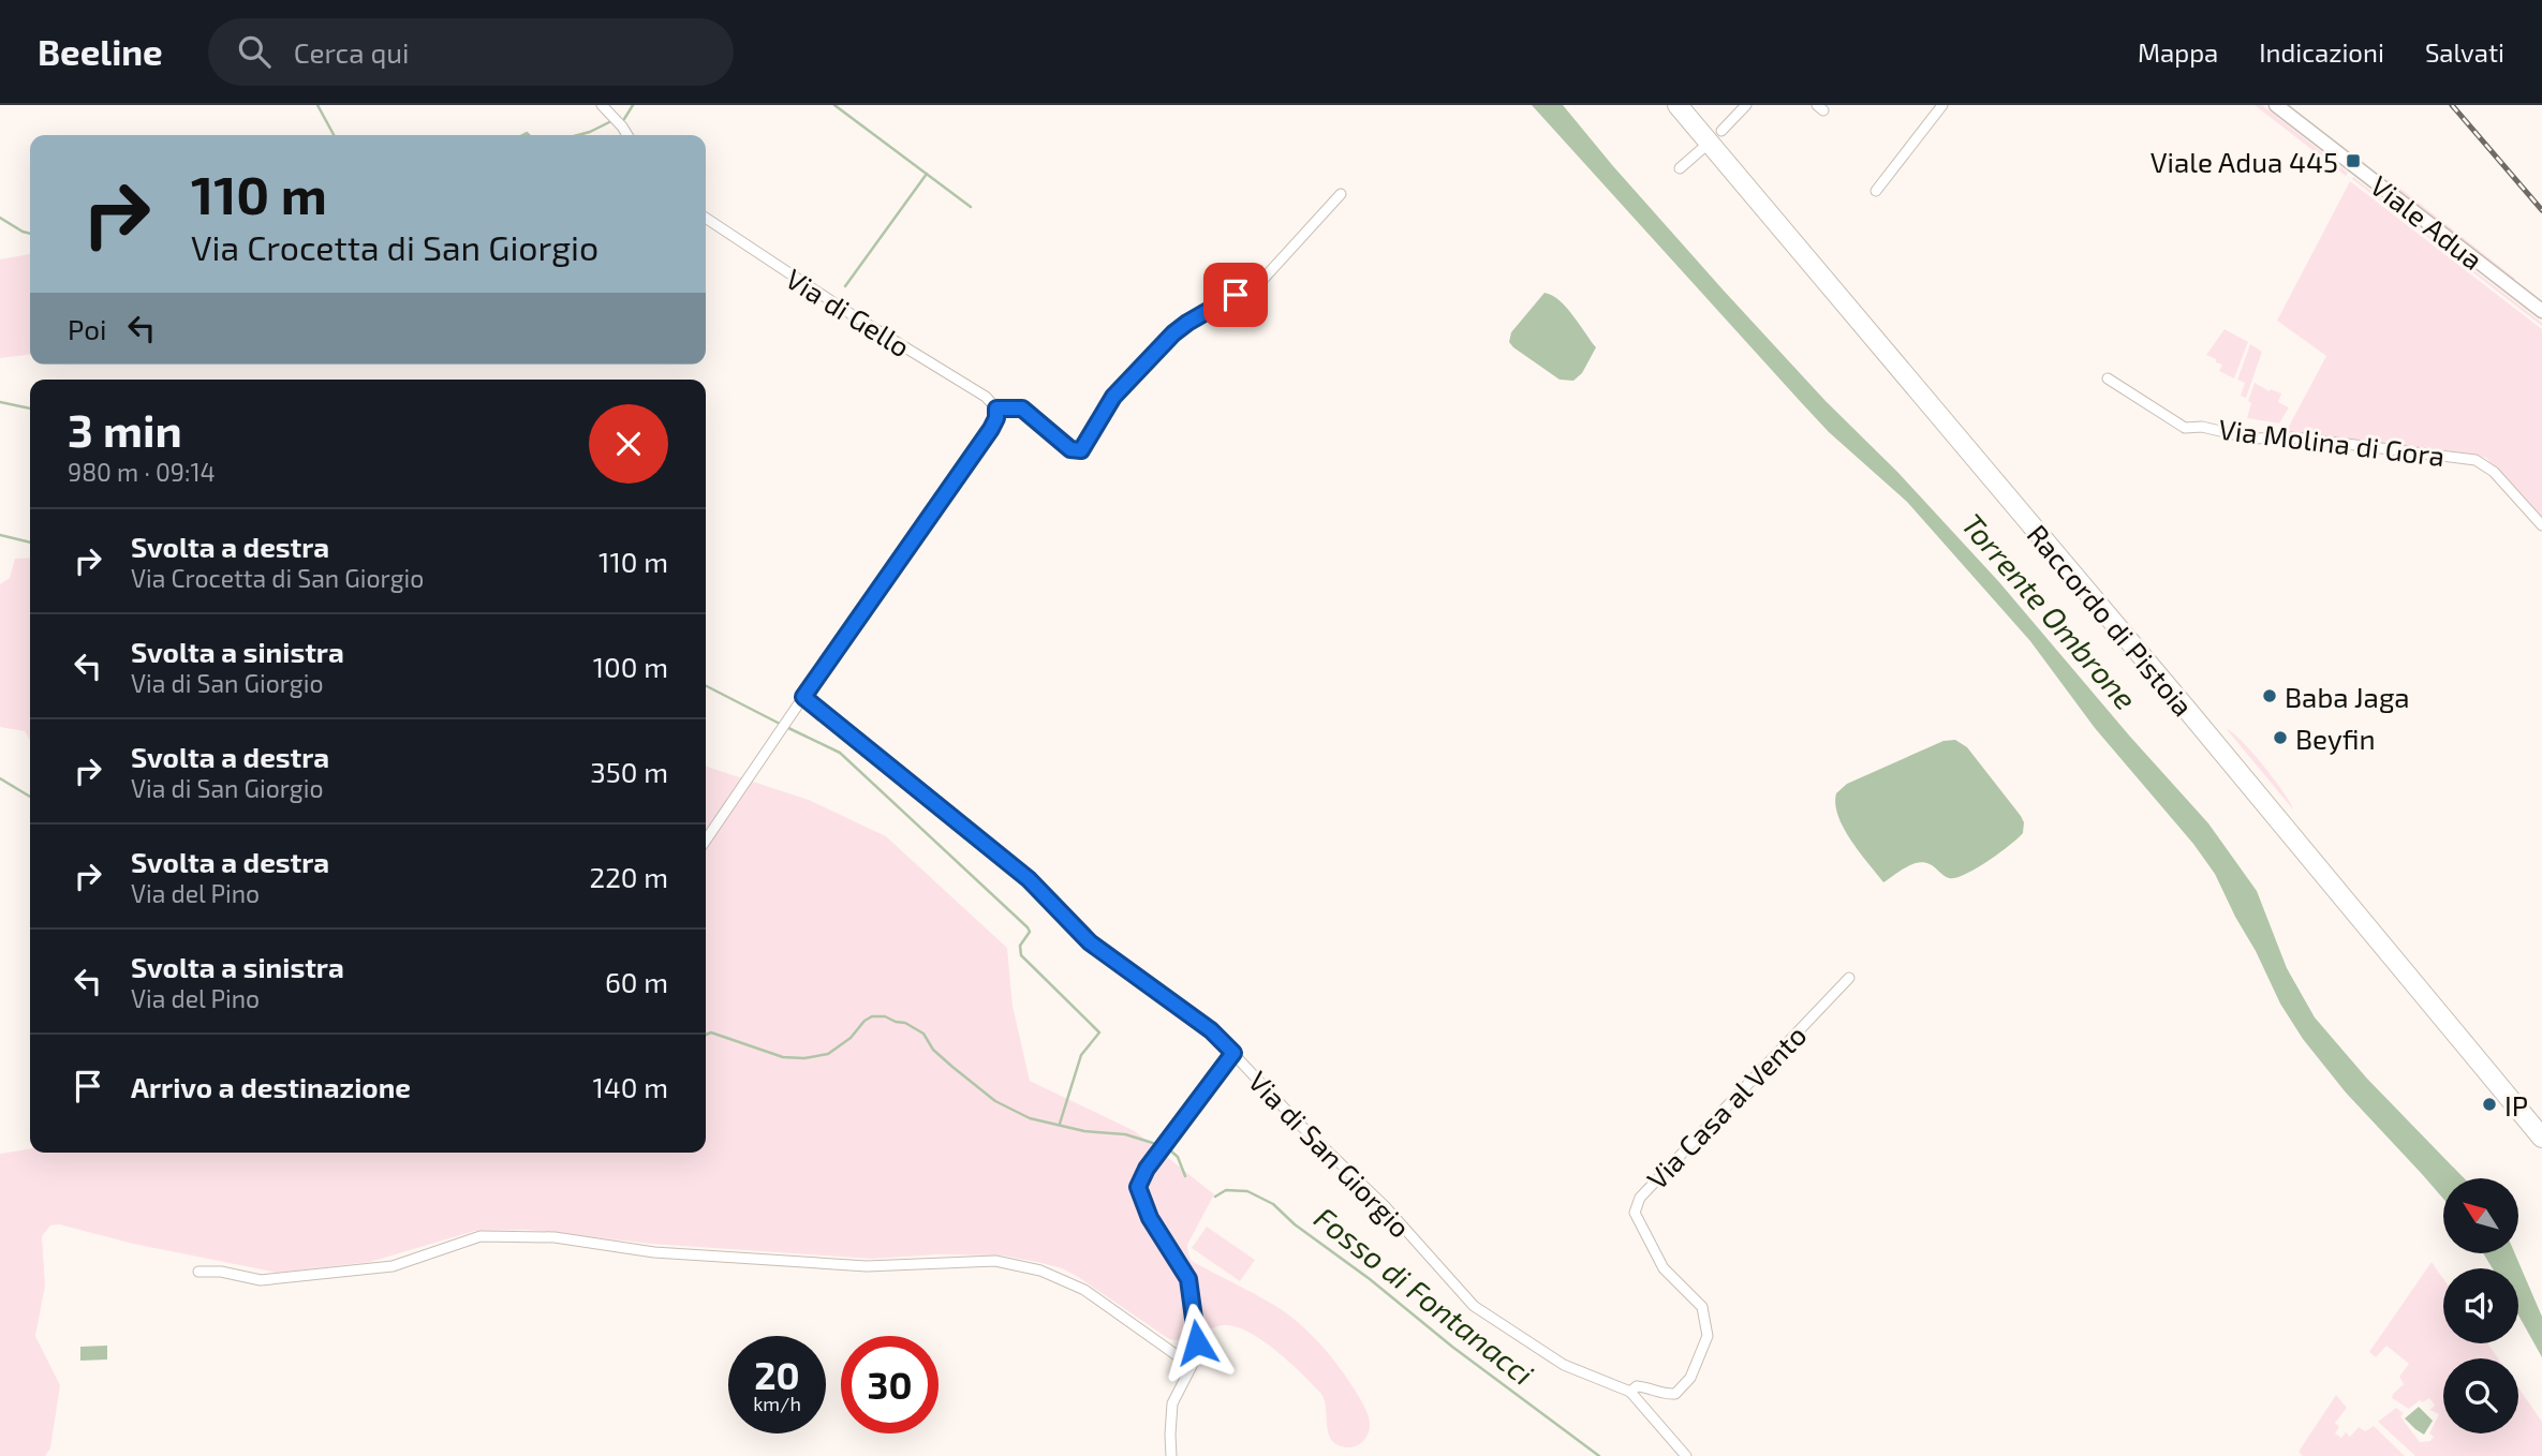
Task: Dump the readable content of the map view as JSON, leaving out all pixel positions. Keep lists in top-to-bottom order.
{
  "streets": {
    "highway": ["Raccordo di Pistoia"],
    "main road": ["Viale Adua"],
    "street": [
      "Via di Gello",
      "Via Molina di Gora",
      "Via Casa al Vento",
      "Via di San Giorgio"
    ]
  },
  "crossings": [
    ["Via Casa al Vento", "Via di San Giorgio"]
  ],
  "water": ["Torrente Ombrone", "Fosso di Fontanacci"],
  "places": {
    "transit": ["Viale Adua 445"],
    "other": ["Baba Jaga", "Beyfin", "IP"]
  },
  "north": "top left",
  "page": {
    "header": "Beeline",
    "search": "Cerca qui",
    "nav": ["Mappa", "Indicazioni", "Salvati"],
    "turn": ["110 m", "Via Crocetta di San Giorgio"],
    "then": "Poi",
    "heading": ["3 min", "980 m · 09:14"],
    "list": [
      {
        "name": "Svolta a destra",
        "note": "Via Crocetta di San Giorgio",
        "value": "110 m"
      },
      {
        "name": "Svolta a sinistra",
        "note": "Via di San Giorgio",
        "value": "100 m"
      },
      {
        "name": "Svolta a destra",
        "note": "Via di San Giorgio",
        "value": "350 m"
      },
      {
        "name": "Svolta a destra",
        "note": "Via del Pino",
        "value": "220 m"
      },
      {
        "name": "Svolta a sinistra",
        "note": "Via del Pino",
        "value": "60 m"
      },
      {
        "name": "Arrivo a destinazione",
        "value": "140 m"
      }
    ],
    "speed": "20 km/h",
    "limit": "30"
  }
}
